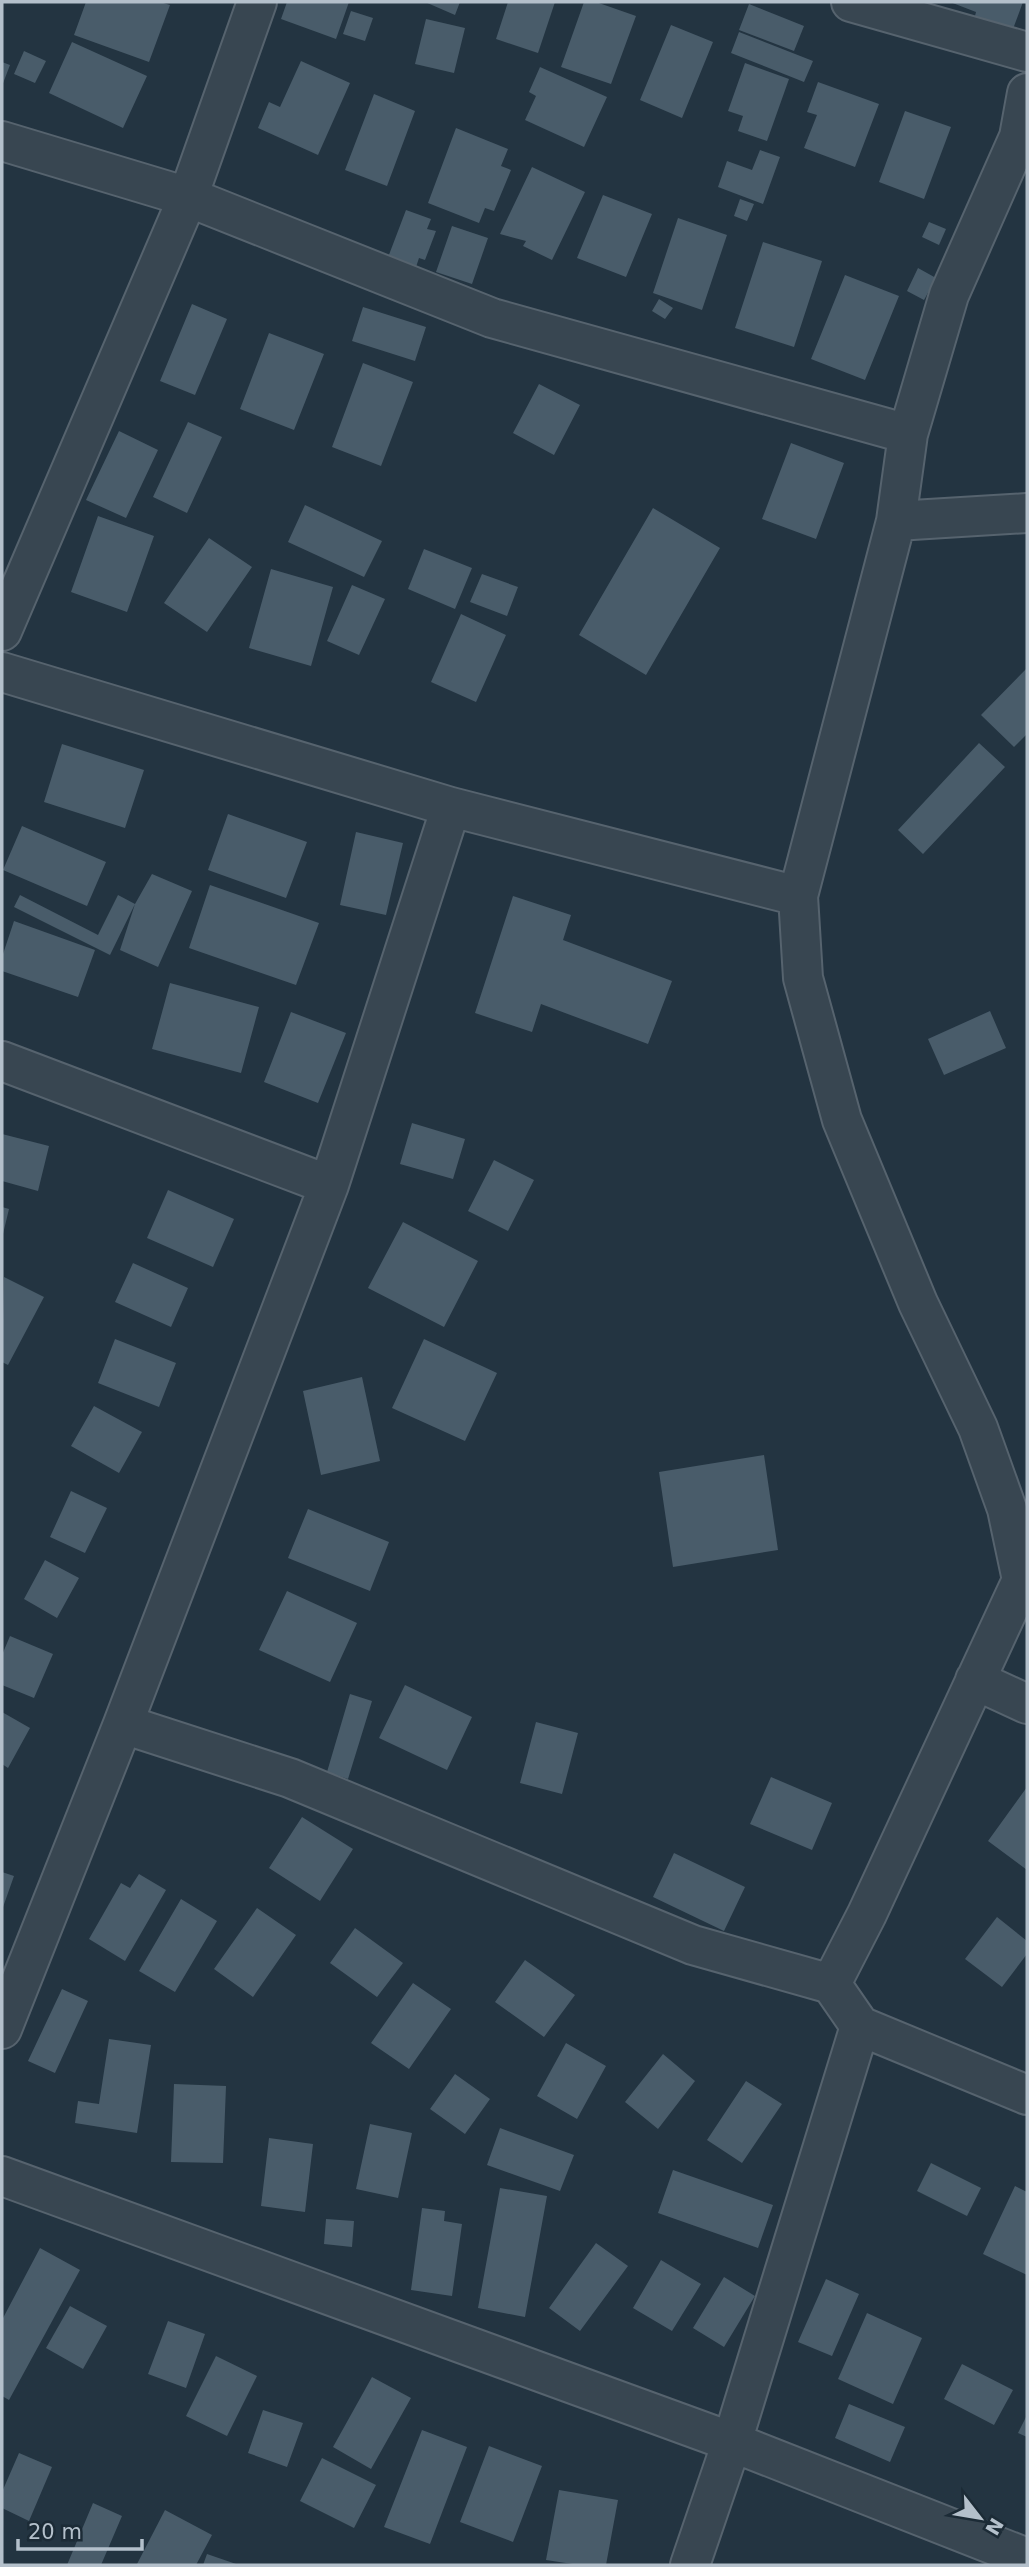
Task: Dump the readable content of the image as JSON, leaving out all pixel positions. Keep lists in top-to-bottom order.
{
  "scale_bar": "20 m",
  "north": "bottom right"
}
